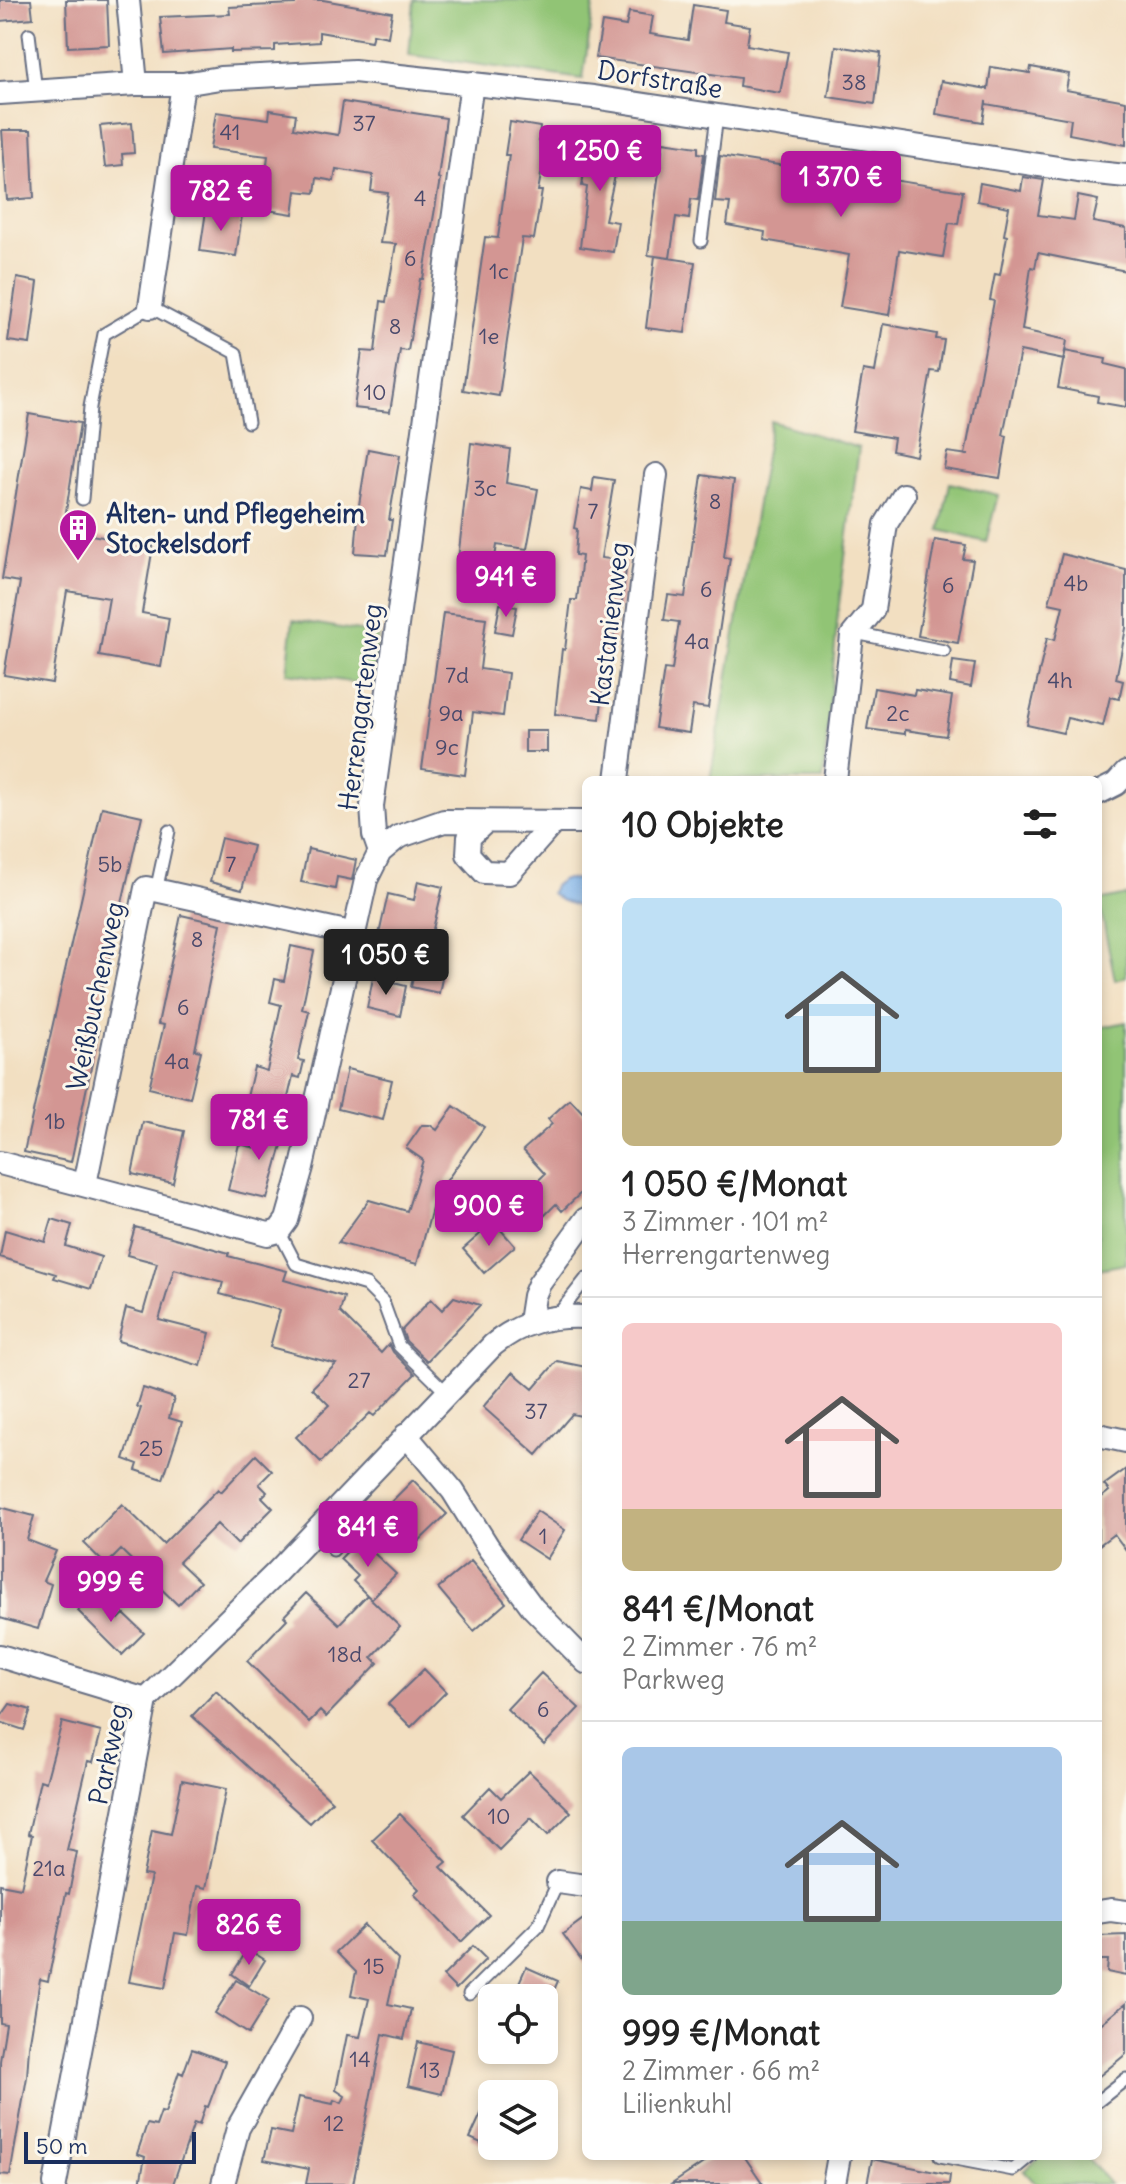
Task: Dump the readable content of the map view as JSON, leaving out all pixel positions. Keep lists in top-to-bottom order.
{
  "streets": {
    "street": [
      "Dorfstraße",
      "Kastanienweg",
      "Herrengartenweg",
      "Weißbuchenweg",
      "Parkweg"
    ]
  },
  "crossings": [
    ["Dorfstraße", "Herrengartenweg"]
  ],
  "places": {
    "building": ["Alten- und Pflegeheim Stockelsdorf"]
  },
  "house_numbers": [
    "38",
    "37",
    "41",
    "4",
    "6",
    "1c",
    "8",
    "1e",
    "10",
    "3c",
    "8",
    "7",
    "4b",
    "6",
    "6",
    "4a",
    "7d",
    "4h",
    "9a",
    "2c",
    "9c",
    "5b",
    "7",
    "8",
    "6",
    "4a",
    "1b",
    "27",
    "37",
    "25",
    "1",
    "18d",
    "6",
    "10",
    "21a",
    "15",
    "14",
    "13",
    "12"
  ],
  "scale_bar": "50 m",
  "page": {
    "price": [
      "1 250 €",
      "1 370 €",
      "782 €",
      "941 €",
      "1 050 €",
      "781 €",
      "900 €",
      "841 €",
      "999 €",
      "826 €"
    ],
    "heading": "10 Objekte",
    "list": [
      {
        "name": "1 050 €/Monat",
        "note": "3 Zimmer · 101 m² · Herrengartenweg"
      },
      {
        "name": "841 €/Monat",
        "note": "2 Zimmer · 76 m² · Parkweg"
      },
      {
        "name": "999 €/Monat",
        "note": "2 Zimmer · 66 m² · Lilienkuhl"
      }
    ],
    "scale": "50 m"
  }
}
